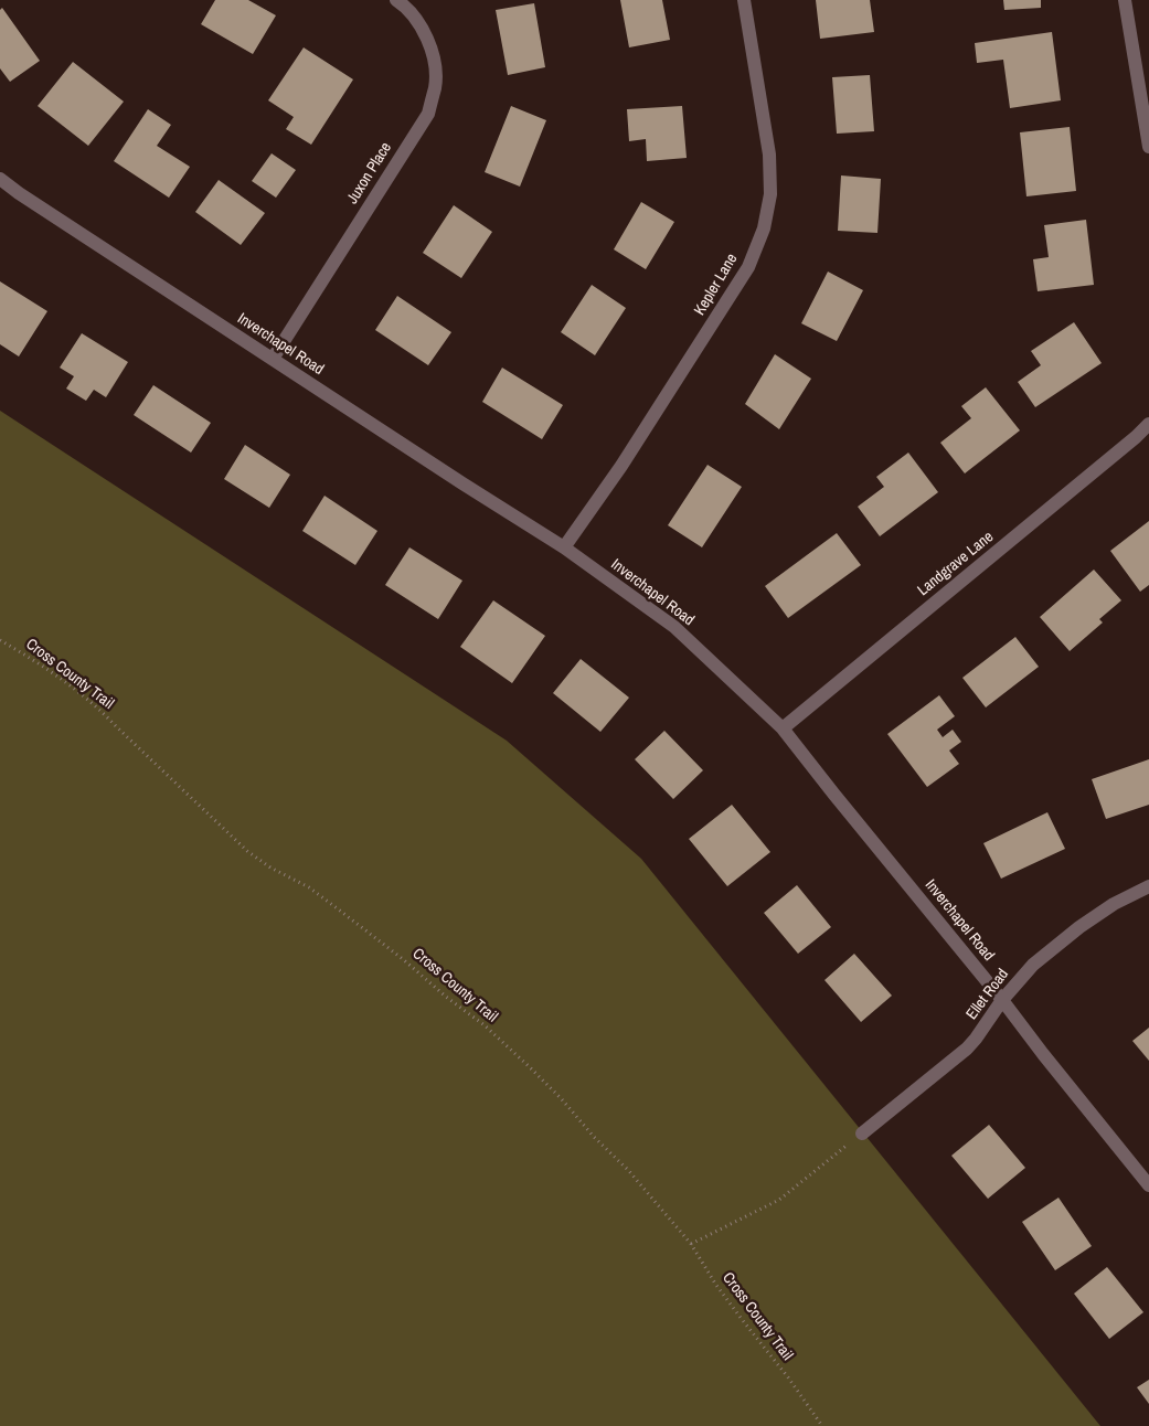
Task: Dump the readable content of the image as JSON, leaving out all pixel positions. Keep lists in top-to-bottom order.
{
  "streets": {
    "street": [
      "Juxon Place",
      "Kepler Lane",
      "Inverchapel Road",
      "Landgrave Lane",
      "Ellet Road"
    ],
    "path": ["Cross County Trail"]
  },
  "crossings": [
    ["Juxon Place", "Inverchapel Road"],
    ["Kepler Lane", "Inverchapel Road"],
    ["Inverchapel Road", "Landgrave Lane"],
    ["Inverchapel Road", "Ellet Road"]
  ]
}
